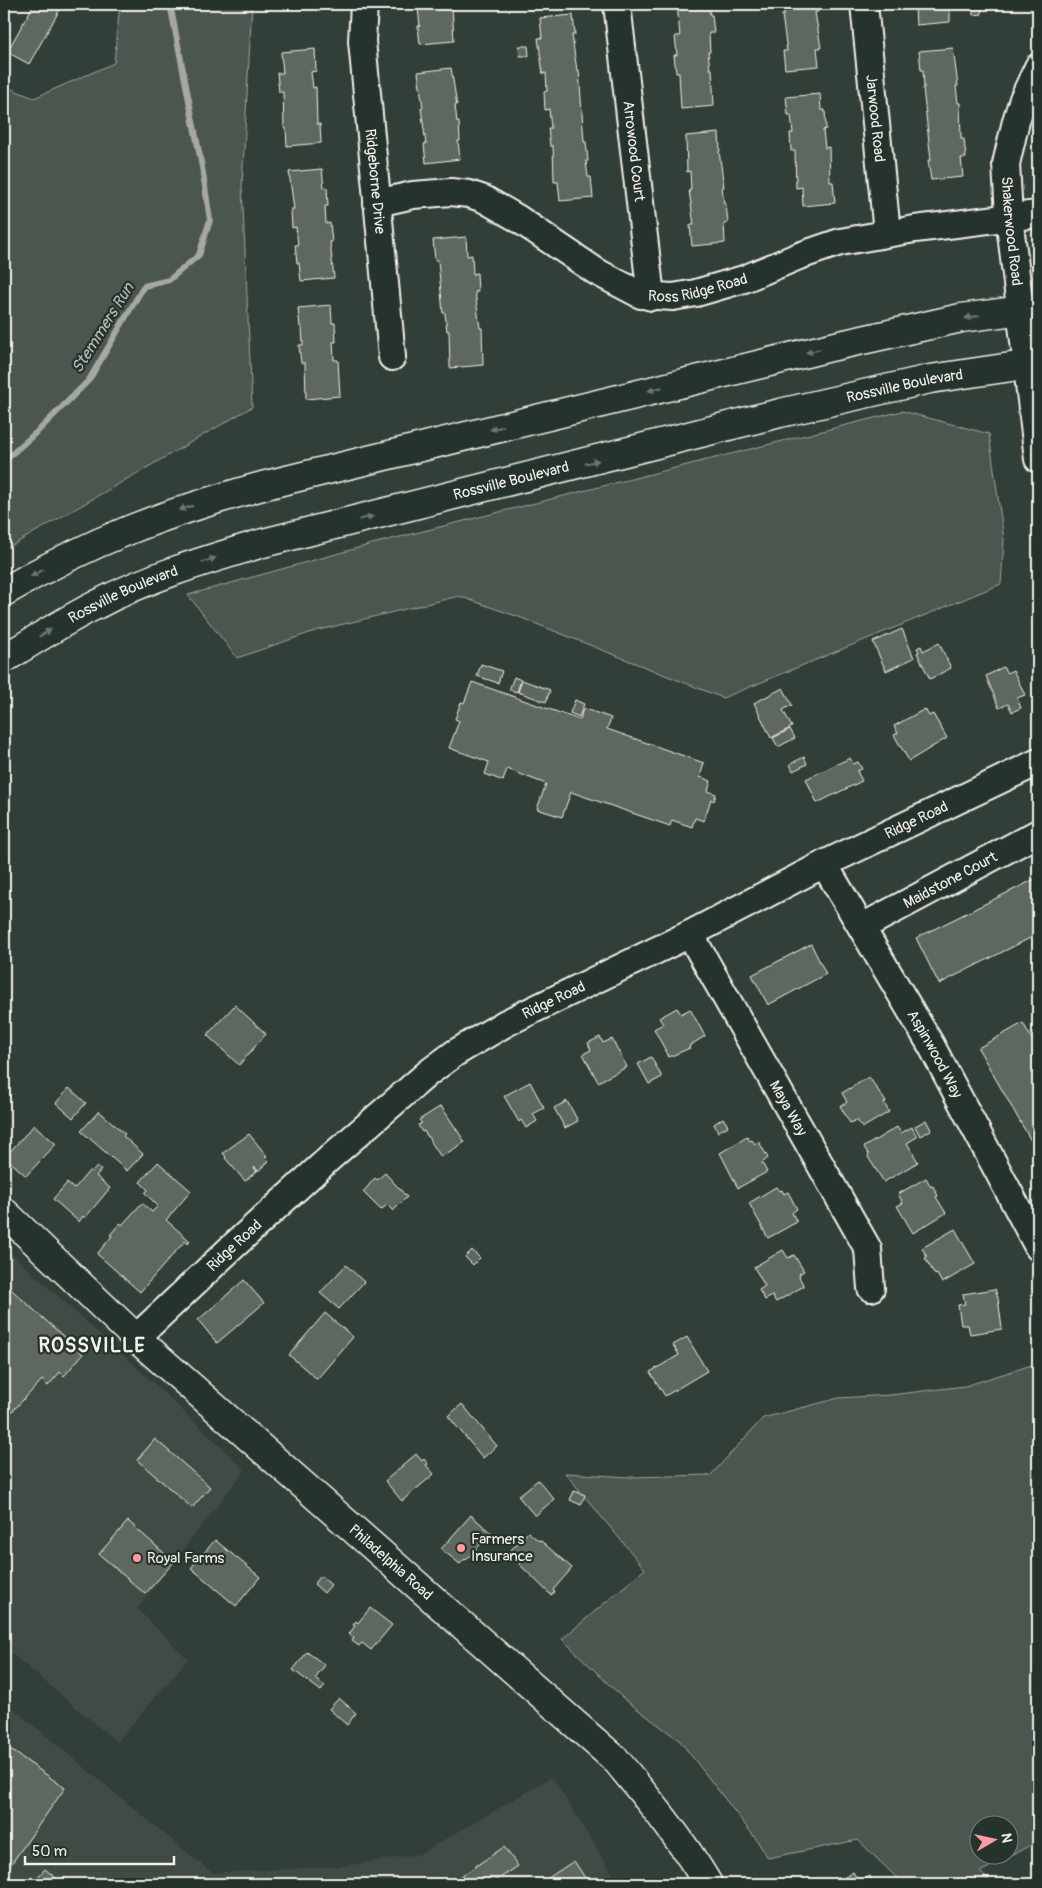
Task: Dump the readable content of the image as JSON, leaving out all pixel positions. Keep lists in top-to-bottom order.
{
  "streets": {
    "main road": ["Rossville Boulevard", "Philadelphia Road"],
    "street": [
      "Jarwood Road",
      "Arrowood Court",
      "Ridgeborne Drive",
      "Shakerwood Road",
      "Ross Ridge Road",
      "Ridge Road",
      "Maidstone Court",
      "Aspinwood Way",
      "Maya Way"
    ]
  },
  "crossings": [
    ["Jarwood Road", "Ross Ridge Road"],
    ["Arrowood Court", "Ross Ridge Road"],
    ["Ridgeborne Drive", "Ross Ridge Road"],
    ["Shakerwood Road", "Ross Ridge Road"],
    ["Shakerwood Road", "Rossville Boulevard"],
    ["Ridge Road", "Aspinwood Way"],
    ["Ridge Road", "Maya Way"],
    ["Ridge Road", "Philadelphia Road"],
    ["Maidstone Court", "Aspinwood Way"]
  ],
  "districts": ["ROSSVILLE"],
  "water": ["Stemmers Run"],
  "places": ["Farmers Insurance", "Royal Farms"],
  "scale_bar": "50 m",
  "north": "right"
}
